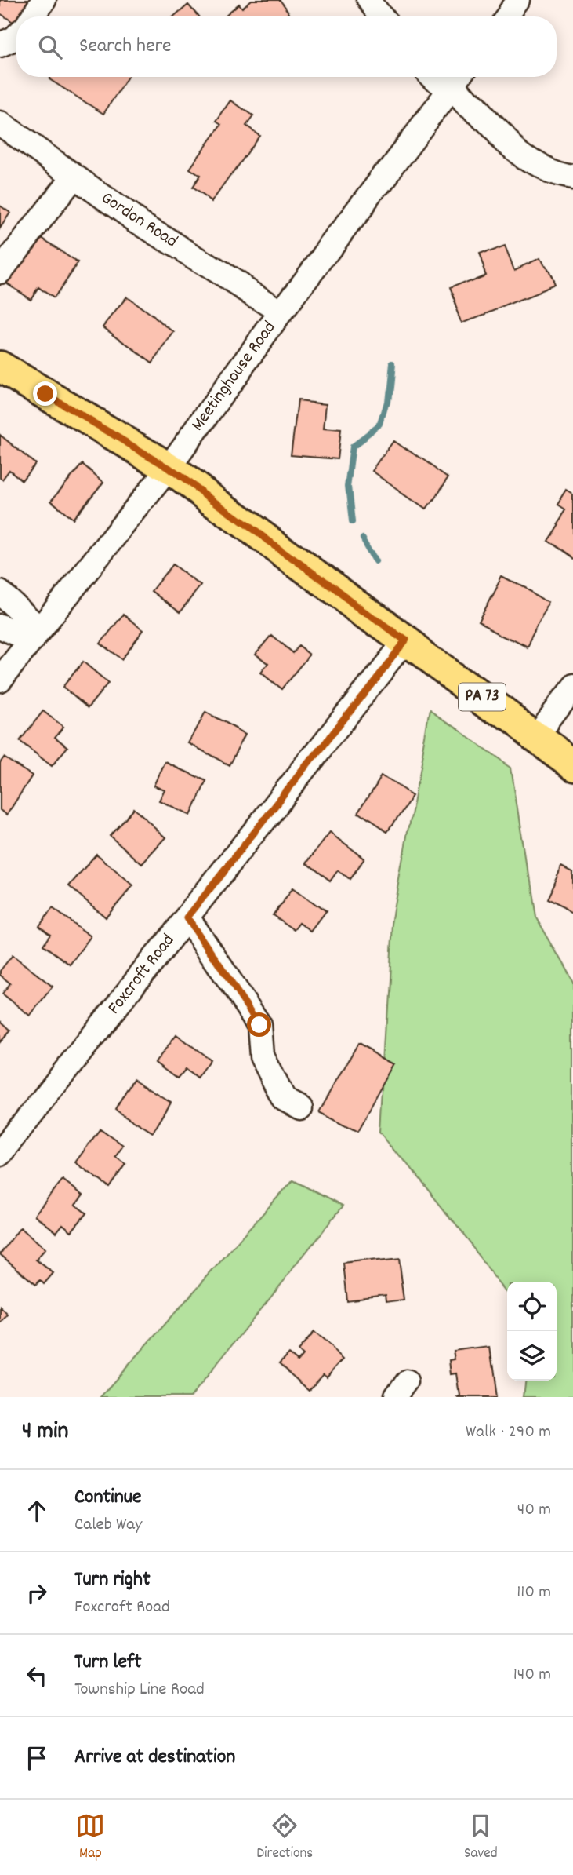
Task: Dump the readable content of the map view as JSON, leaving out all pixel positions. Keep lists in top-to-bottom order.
{
  "streets": {
    "main road": ["PA 73"],
    "street": ["Gordon Road", "Meetinghouse Road", "Foxcroft Road"]
  },
  "crossings": [
    ["Gordon Road", "Meetinghouse Road"],
    ["Meetinghouse Road", "PA 73"],
    ["PA 73", "Foxcroft Road"]
  ],
  "page": {
    "search": "Search here",
    "heading": ["4 min", "Walk · 290 m"],
    "list": [
      ["Continue", "Caleb Way", "40 m"],
      ["Turn right", "Foxcroft Road", "110 m"],
      ["Turn left", "Township Line Road", "140 m"],
      "Arrive at destination"
    ],
    "nav": ["Map", "Directions", "Saved"]
  }
}
